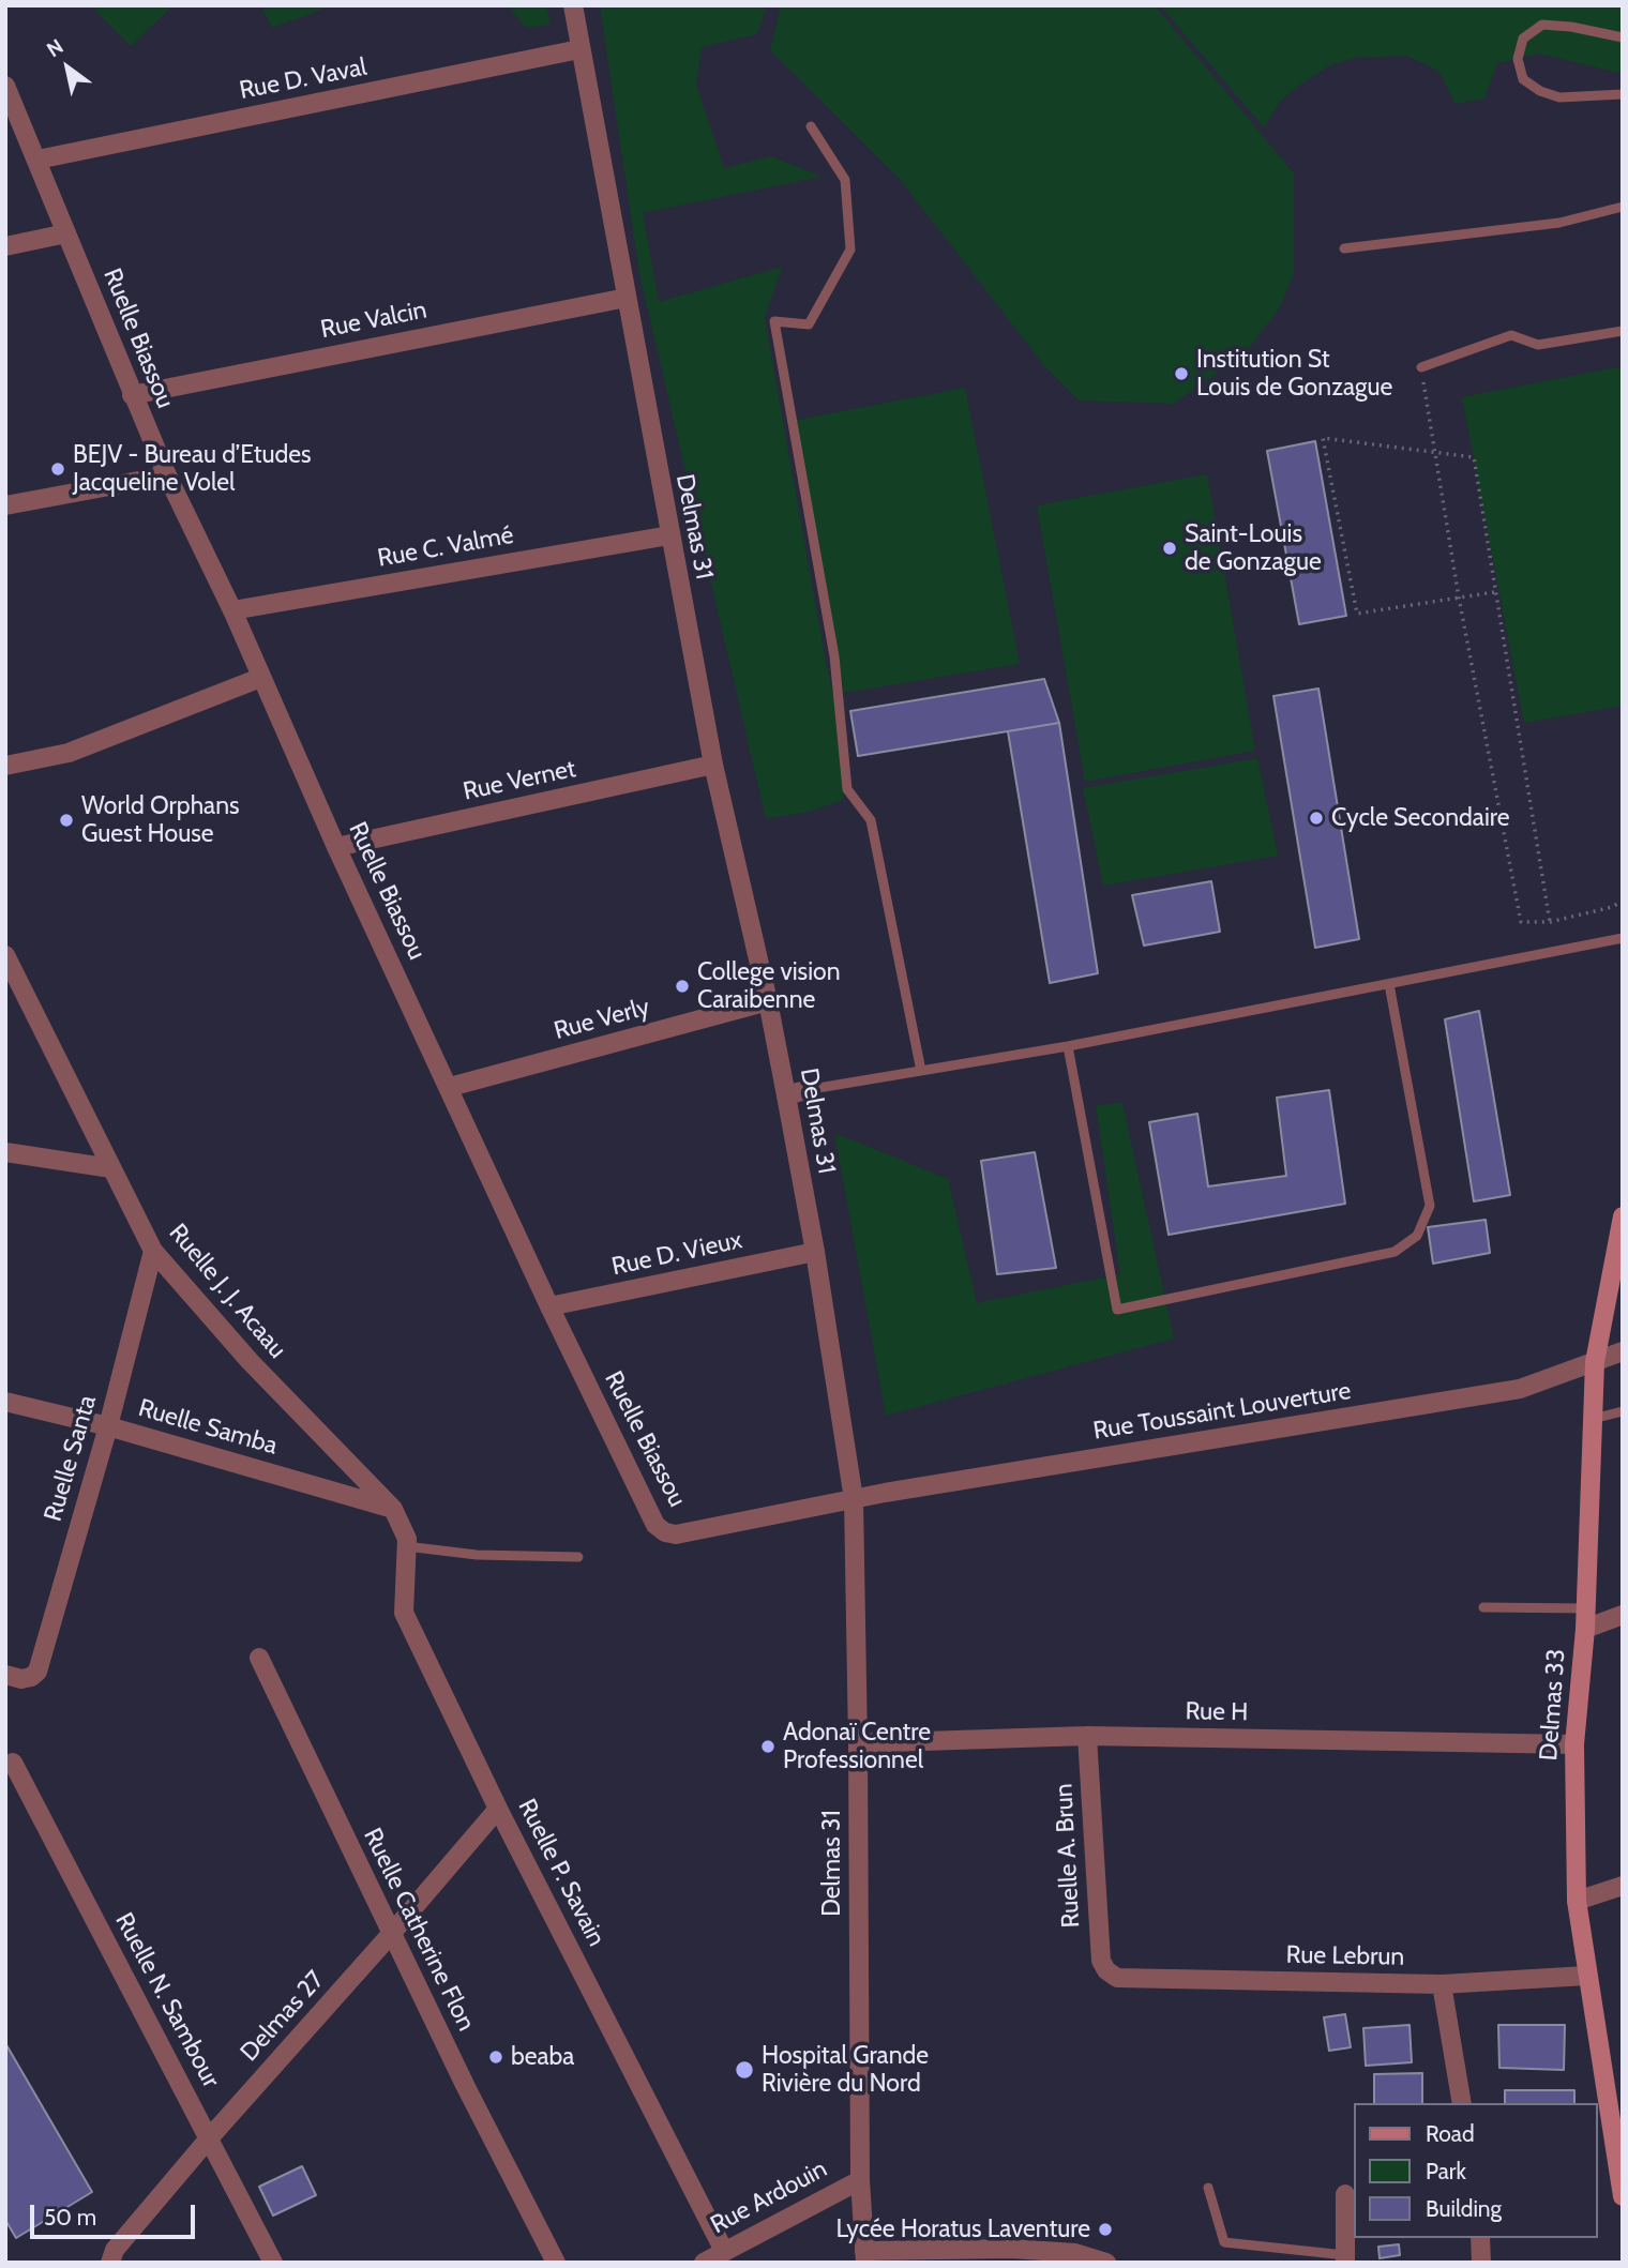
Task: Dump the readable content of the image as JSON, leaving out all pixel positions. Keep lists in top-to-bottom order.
{
  "streets": {
    "main road": ["Delmas 33"],
    "street": [
      "Rue D. Vaval",
      "Rue Valcin",
      "Ruelle Biassou",
      "Delmas 31",
      "Rue C. Valmé",
      "Rue Vernet",
      "Rue Verly",
      "Rue D. Vieux",
      "Ruelle J. J. Acaau",
      "Rue Toussaint Louverture",
      "Ruelle Samba",
      "Ruelle Santa",
      "Rue H",
      "Ruelle A. Brun",
      "Ruelle P. Savain",
      "Ruelle Catherine Flon",
      "Rue Lebrun",
      "Ruelle N. Sambour",
      "Delmas 27",
      "Rue Ardouin"
    ]
  },
  "crossings": [
    ["Rue D. Vaval", "Ruelle Biassou"],
    ["Rue D. Vaval", "Delmas 31"],
    ["Rue Valcin", "Ruelle Biassou"],
    ["Rue Valcin", "Delmas 31"],
    ["Ruelle Biassou", "Delmas 31"],
    ["Ruelle Biassou", "Rue C. Valmé"],
    ["Ruelle Biassou", "Rue Vernet"],
    ["Ruelle Biassou", "Rue Verly"],
    ["Ruelle Biassou", "Rue D. Vieux"],
    ["Ruelle Biassou", "Rue Toussaint Louverture"],
    ["Delmas 31", "Rue C. Valmé"],
    ["Delmas 31", "Rue Vernet"],
    ["Delmas 31", "Rue Verly"],
    ["Delmas 31", "Rue D. Vieux"],
    ["Delmas 31", "Rue Toussaint Louverture"],
    ["Delmas 31", "Rue H"],
    ["Delmas 31", "Rue Ardouin"],
    ["Ruelle J. J. Acaau", "Ruelle Samba"],
    ["Ruelle J. J. Acaau", "Ruelle Santa"],
    ["Ruelle J. J. Acaau", "Ruelle P. Savain"],
    ["Rue Toussaint Louverture", "Delmas 33"],
    ["Ruelle Samba", "Ruelle Santa"],
    ["Ruelle Samba", "Ruelle P. Savain"],
    ["Delmas 33", "Rue H"],
    ["Delmas 33", "Rue Lebrun"],
    ["Rue H", "Ruelle A. Brun"],
    ["Ruelle A. Brun", "Rue Lebrun"],
    ["Ruelle P. Savain", "Delmas 27"],
    ["Ruelle P. Savain", "Rue Ardouin"],
    ["Ruelle Catherine Flon", "Delmas 27"],
    ["Ruelle N. Sambour", "Delmas 27"]
  ],
  "places": [
    "Institution St Louis de Gonzague",
    "BEJV - Bureau d’Etudes Jacqueline Volel",
    "Saint-Louis de Gonzague",
    "Cycle Secondaire",
    "World Orphans Guest House",
    "College vision Caraibenne",
    "Adonaï Centre Professionnel",
    "beaba",
    "Hospital Grande Rivière du Nord",
    "Lycée Horatus Laventure"
  ],
  "legend": ["Road", "Park", "Building"],
  "scale_bar": "50 m",
  "north": "top left"
}
